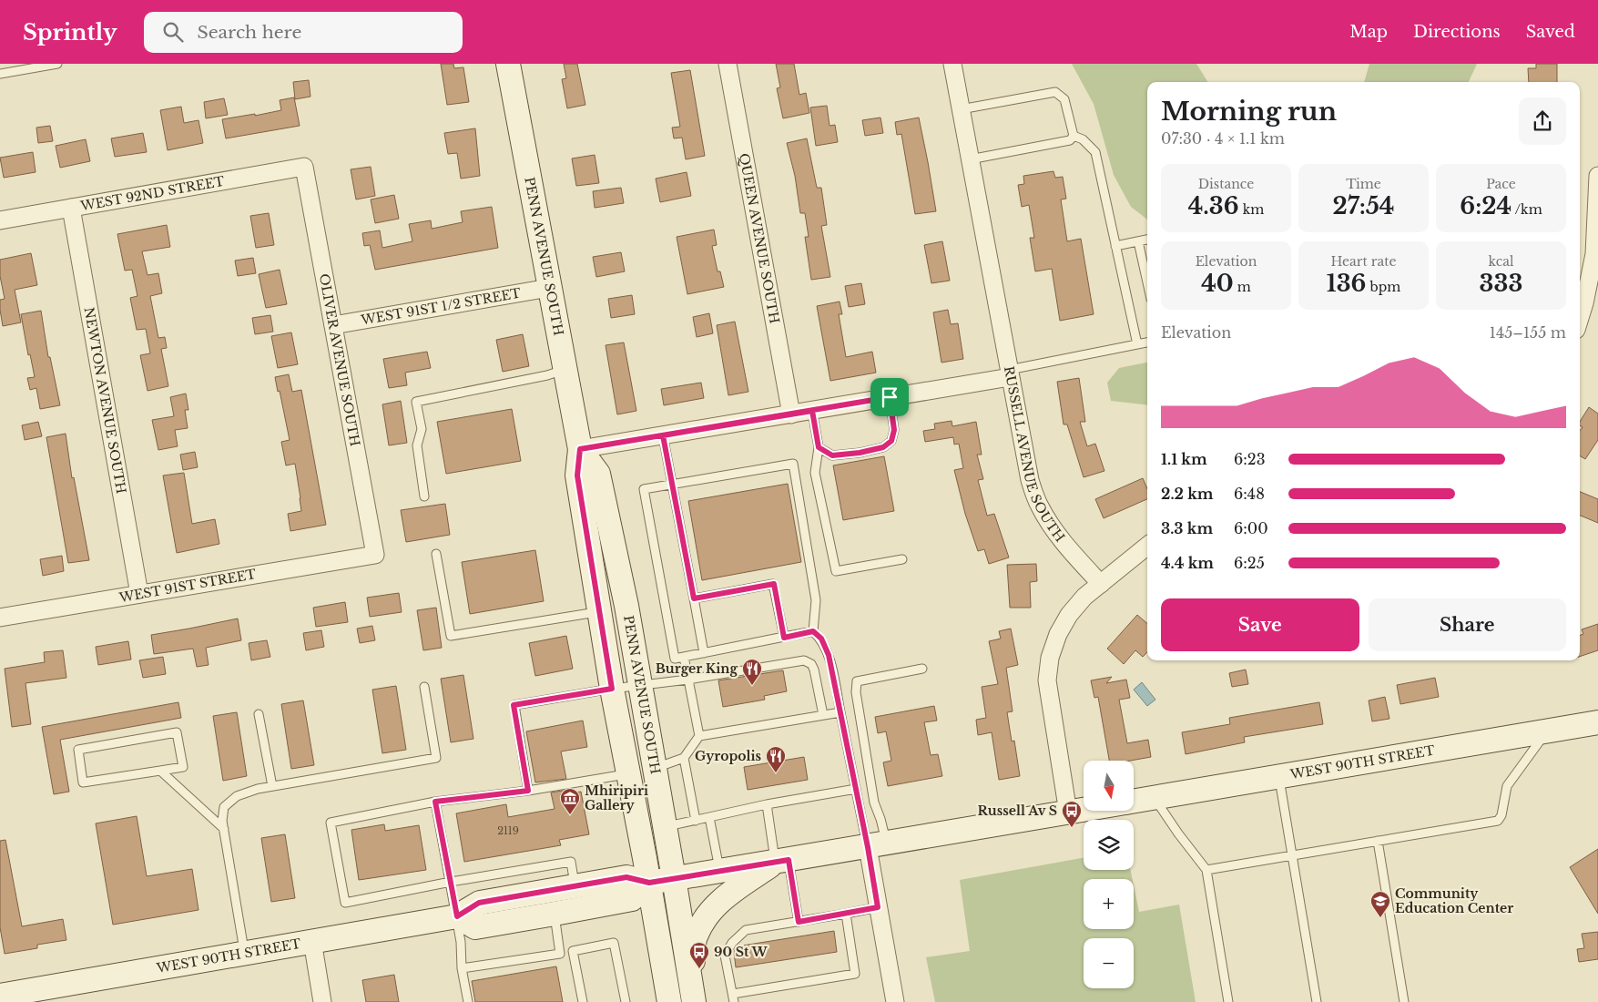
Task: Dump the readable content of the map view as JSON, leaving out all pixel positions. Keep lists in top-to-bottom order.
{
  "streets": {
    "street": [
      "WEST 92ND STREET",
      "QUEEN AVENUE SOUTH",
      "PENN AVENUE SOUTH",
      "WEST 91ST 1/2 STREET",
      "OLIVER AVENUE SOUTH",
      "NEWTON AVENUE SOUTH",
      "RUSSELL AVENUE SOUTH",
      "WEST 91ST STREET",
      "WEST 90TH STREET"
    ]
  },
  "crossings": [
    ["WEST 92ND STREET", "OLIVER AVENUE SOUTH"],
    ["WEST 92ND STREET", "NEWTON AVENUE SOUTH"],
    ["PENN AVENUE SOUTH", "WEST 91ST 1/2 STREET"],
    ["PENN AVENUE SOUTH", "WEST 90TH STREET"],
    ["WEST 91ST 1/2 STREET", "OLIVER AVENUE SOUTH"],
    ["OLIVER AVENUE SOUTH", "WEST 91ST STREET"],
    ["NEWTON AVENUE SOUTH", "WEST 91ST STREET"]
  ],
  "places": {
    "restaurant": ["Burger King", "Gyropolis"],
    "museum": ["Mhiripiri Gallery"],
    "bus stop": ["Russell Av S", "90 St W"],
    "school or university": ["Community Education Center"]
  },
  "house_numbers": ["2119"],
  "north": "bottom",
  "page": {
    "header": "Sprintly",
    "search": "Search here",
    "nav": ["Map", "Directions", "Saved"],
    "heading": ["Morning run", "07:30 · 4 × 1.1 km"],
    "stats": [
      ["Distance", "4.36 km"],
      ["Time", "27:54"],
      ["Pace", "6:24 /km"],
      ["Elevation", "40 m"],
      ["Heart rate", "136 bpm"],
      ["kcal", "333"]
    ],
    "chart": ["Elevation", "145–155 m"],
    "list": [
      {
        "name": "1.1 km",
        "note": "6:23"
      },
      {
        "name": "2.2 km",
        "note": "6:48"
      },
      {
        "name": "3.3 km",
        "note": "6:00"
      },
      {
        "name": "4.4 km",
        "note": "6:25"
      }
    ],
    "buttons": ["Save", "Share"],
    "map_buttons": ["+", "−"]
  }
}
